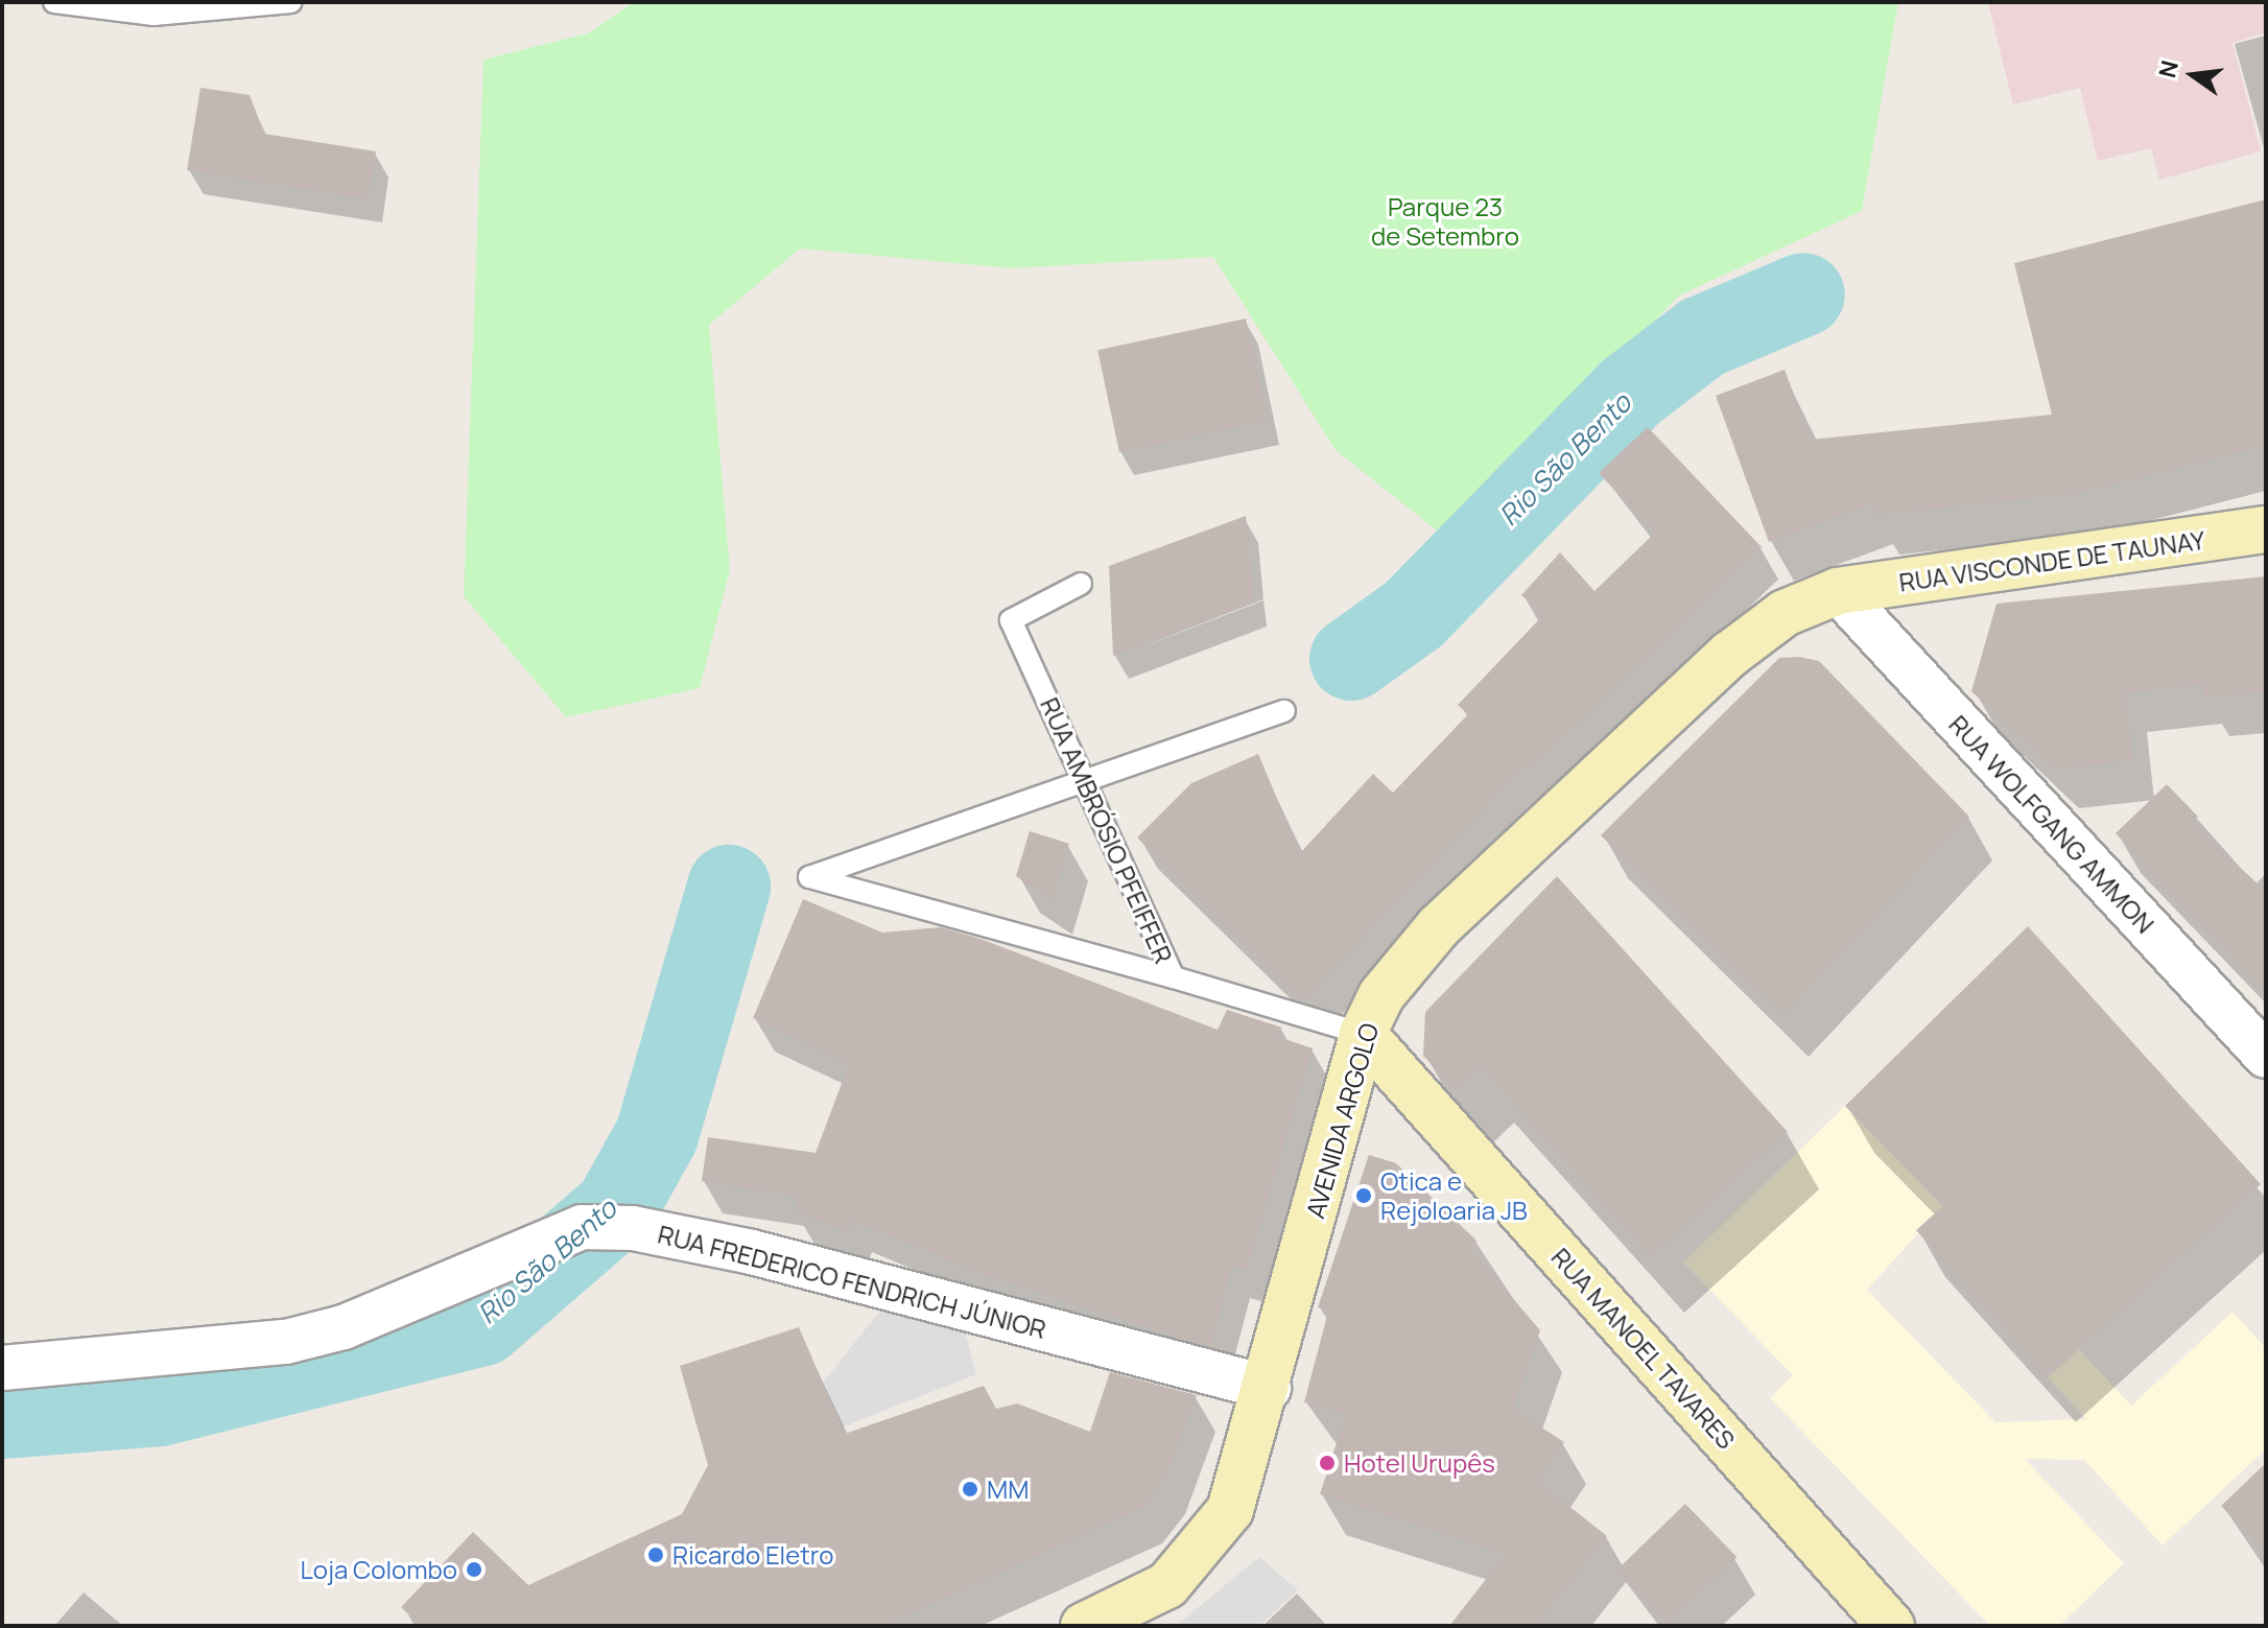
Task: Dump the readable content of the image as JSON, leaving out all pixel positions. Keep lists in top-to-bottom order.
{
  "streets": {
    "main road": ["RUA VISCONDE DE TAUNAY", "AVENIDA ARGOLO", "RUA MANOEL TAVARES"],
    "street": ["RUA WOLFGANG AMMON", "RUA FREDERICO FENDRICH JÚNIOR"],
    "lane": ["RUA AMBRÓSIO PFEIFFER"]
  },
  "crossings": [
    ["RUA VISCONDE DE TAUNAY", "RUA WOLFGANG AMMON"],
    ["RUA VISCONDE DE TAUNAY", "AVENIDA ARGOLO"],
    ["RUA WOLFGANG AMMON", "AVENIDA ARGOLO"],
    ["RUA AMBRÓSIO PFEIFFER", "AVENIDA ARGOLO"],
    ["RUA AMBRÓSIO PFEIFFER", "RUA MANOEL TAVARES"],
    ["AVENIDA ARGOLO", "RUA FREDERICO FENDRICH JÚNIOR"],
    ["AVENIDA ARGOLO", "RUA MANOEL TAVARES"]
  ],
  "water": ["Rio São Bento"],
  "parks": ["Parque 23 de Setembro"],
  "places": [
    "Otica e Rejoloaria JB",
    "Hotel Urupês",
    "MM",
    "Ricardo Eletro",
    "Loja Colombo"
  ],
  "north": "left"
}
